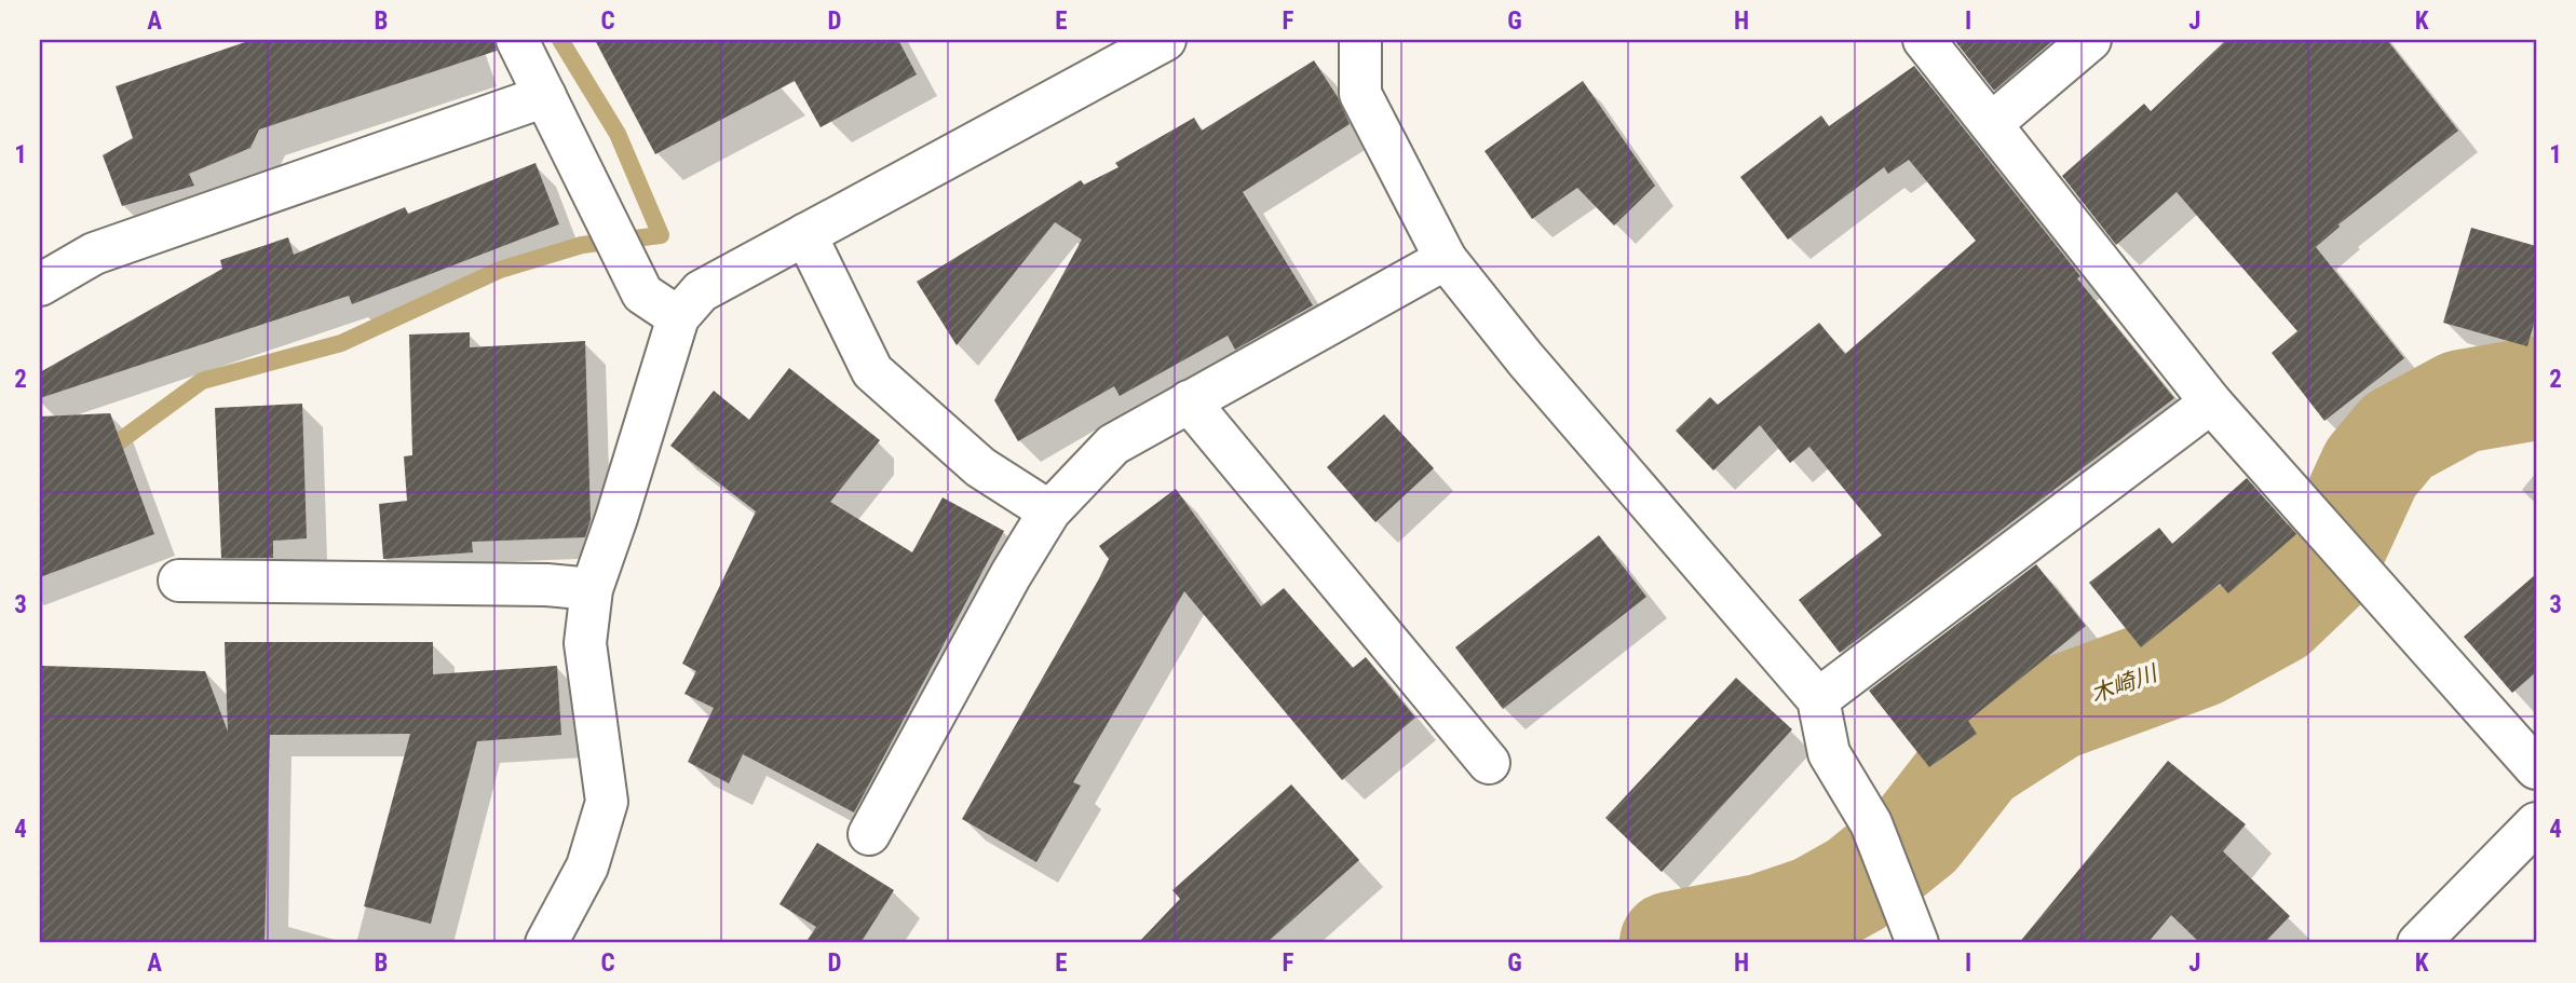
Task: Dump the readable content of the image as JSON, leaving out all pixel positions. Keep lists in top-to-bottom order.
{
  "water": ["木崎川"],
  "grid": {
    "columns": [
      "A",
      "B",
      "C",
      "D",
      "E",
      "F",
      "G",
      "H",
      "I",
      "J",
      "K"
    ],
    "rows": [
      "1",
      "2",
      "3",
      "4"
    ]
  }
}
